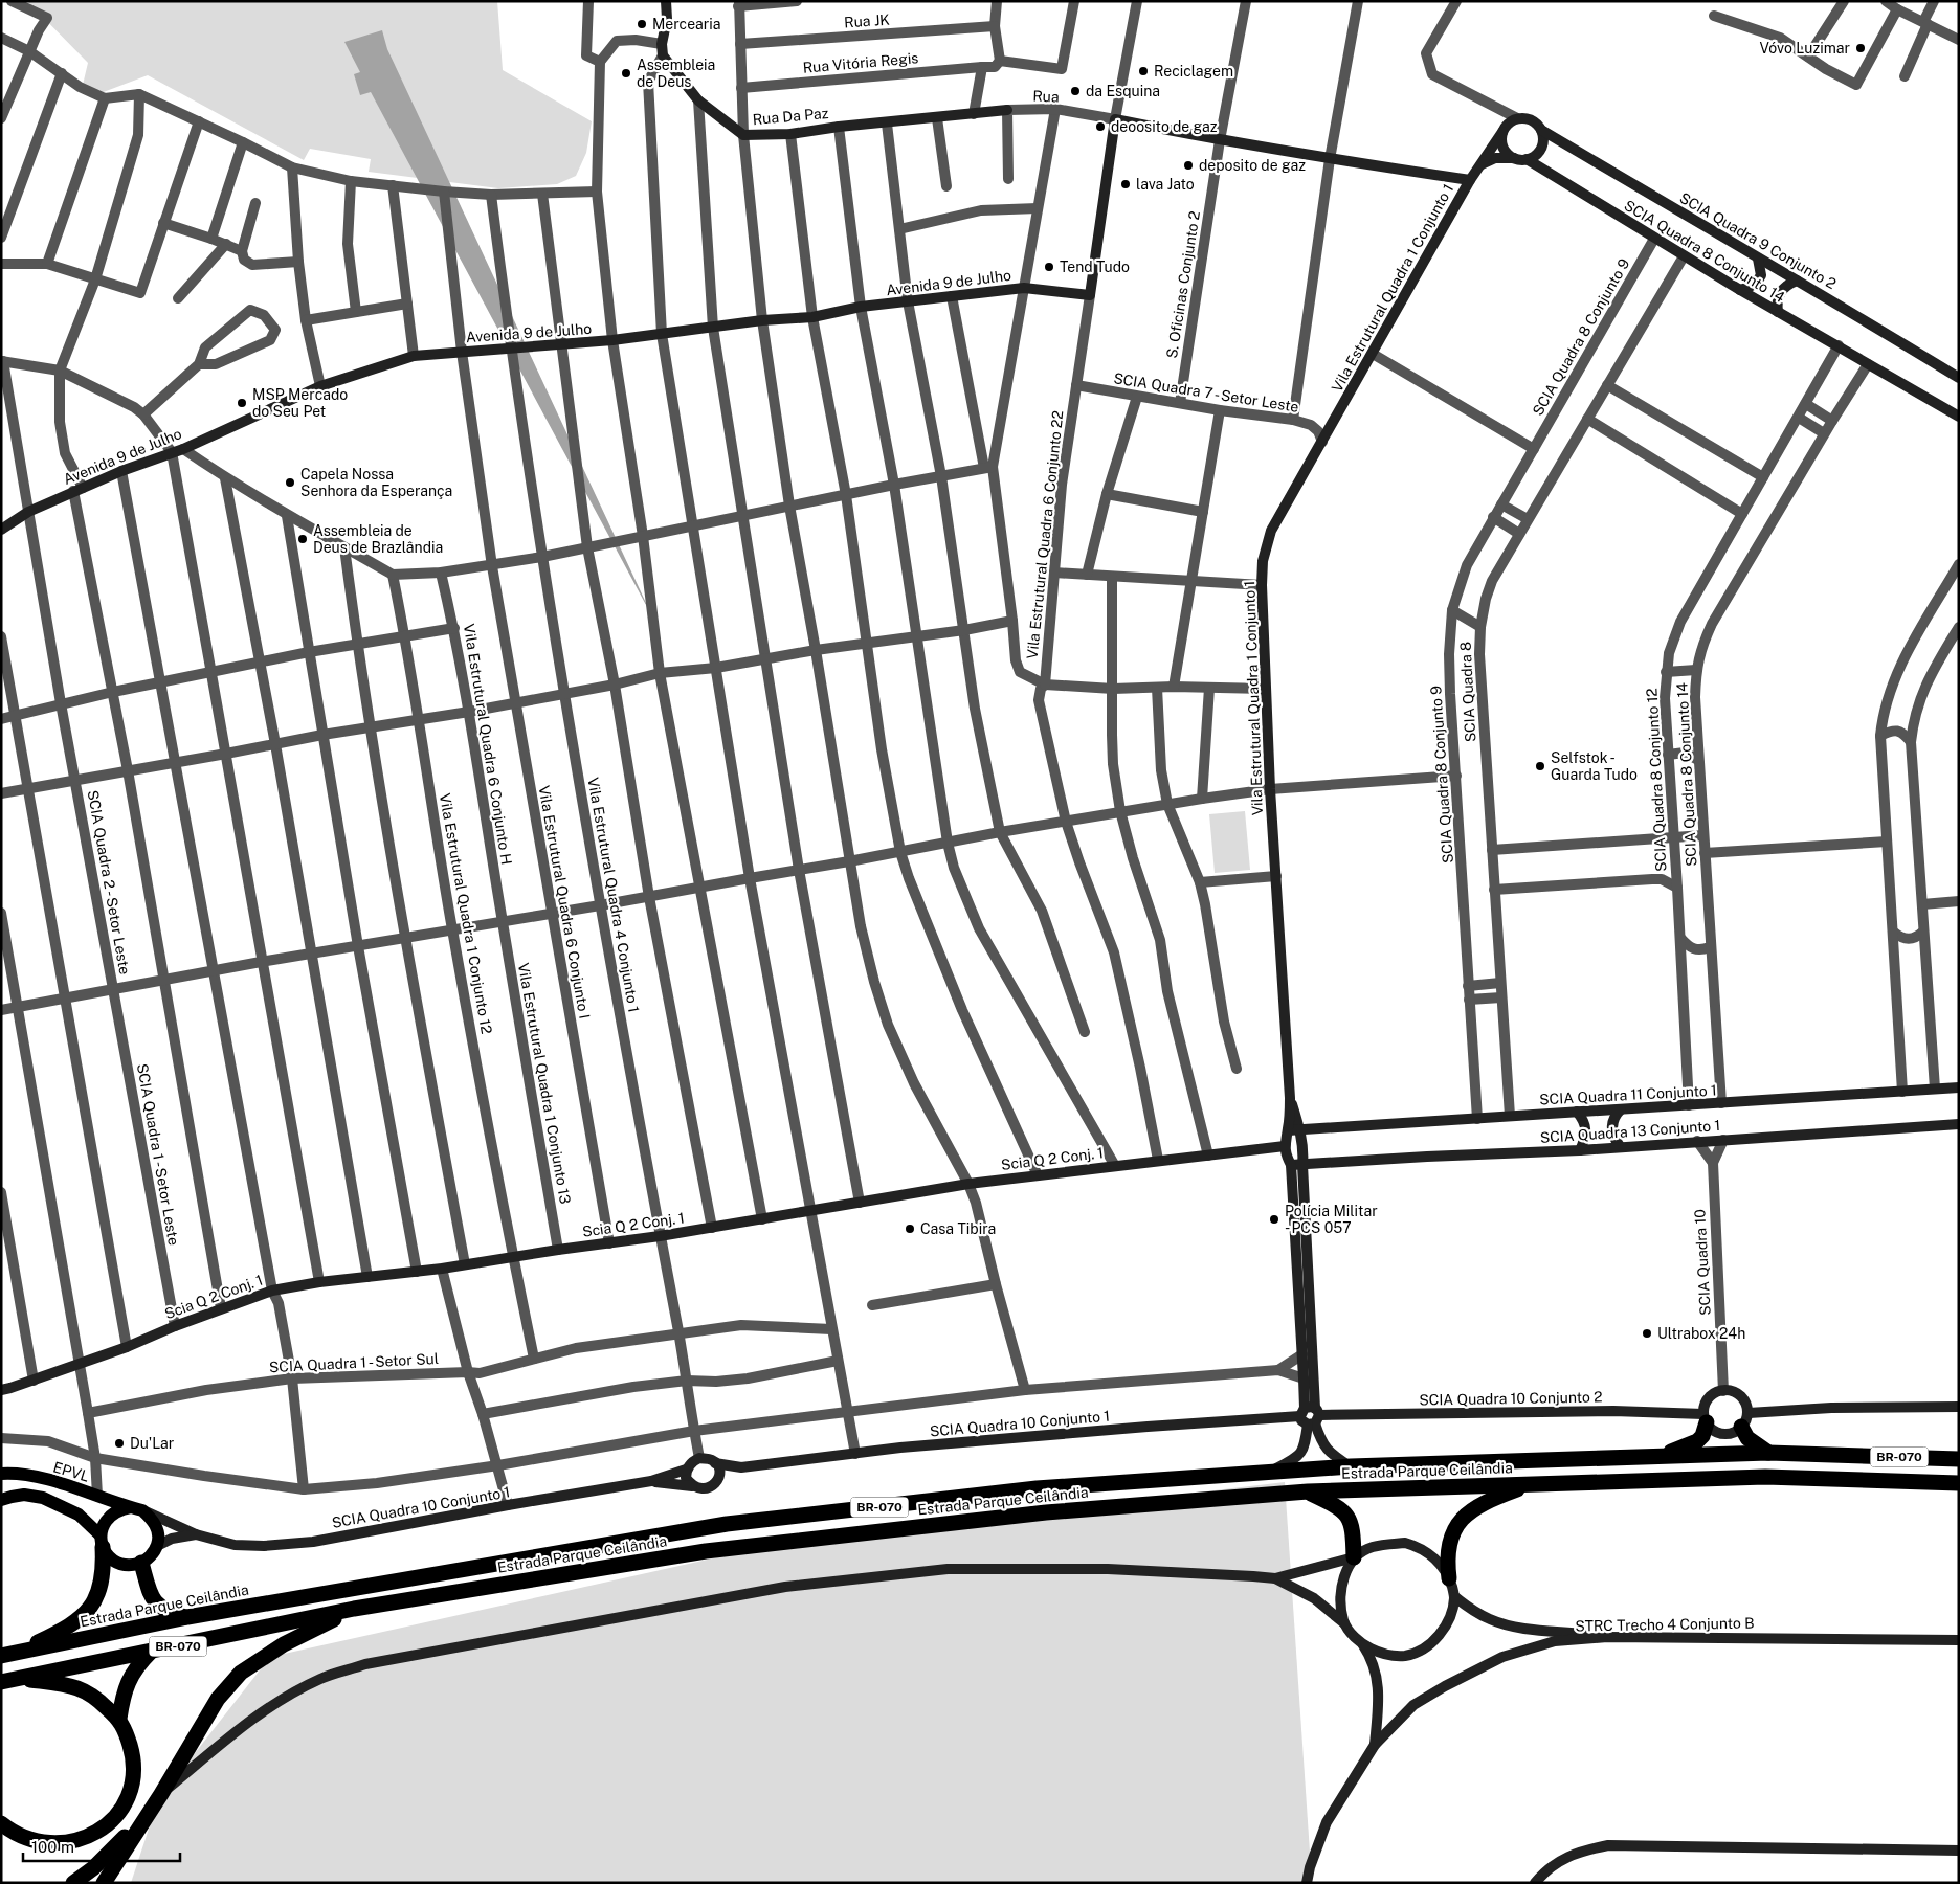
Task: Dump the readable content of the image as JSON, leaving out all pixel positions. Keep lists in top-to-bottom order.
{
  "streets": {
    "highway": ["BR-070", "Estrada Parque Ceilândia"],
    "main road": ["EPVL"],
    "street": [
      "Rua JK",
      "Rua Vitória Regis",
      "Rua",
      "Rua Da Paz",
      "SCIA Quadra 9 Conjunto 2",
      "SCIA Quadra 8 Conjunto 14",
      "Avenida 9 de Julho",
      "S. Oficinas Conjunto 2",
      "Vila Estrutural Quadra 1 Conjunto 1",
      "SCIA Quadra 8 Conjunto 9",
      "SCIA Quadra 7 - Setor Leste",
      "Vila Estrutural Quadra 6 Conjunto 22",
      "SCIA Quadra 8",
      "Vila Estrutural Quadra 6 Conjunto H",
      "SCIA Quadra 8 Conjunto 12",
      "SCIA Quadra 2 - Setor Leste",
      "Vila Estrutural Quadra 4 Conjunto 1",
      "Vila Estrutural Quadra 6 Conjunto I",
      "Vila Estrutural Quadra 1 Conjunto 12",
      "Vila Estrutural Quadra 1 Conjunto 13",
      "SCIA Quadra 11 Conjunto 1",
      "SCIA Quadra 13 Conjunto 1",
      "SCIA Quadra 1 - Setor Leste",
      "Scia Q 2 Conj. 1",
      "SCIA Quadra 10",
      "SCIA Quadra 1 - Setor Sul",
      "SCIA Quadra 10 Conjunto 2",
      "SCIA Quadra 10 Conjunto 1",
      "STRC Trecho 4 Conjunto B"
    ]
  },
  "crossings": [
    ["Rua", "Rua Da Paz"],
    ["SCIA Quadra 9 Conjunto 2", "SCIA Quadra 8 Conjunto 14"],
    ["SCIA Quadra 9 Conjunto 2", "Vila Estrutural Quadra 1 Conjunto 1"],
    ["SCIA Quadra 8 Conjunto 14", "Vila Estrutural Quadra 1 Conjunto 1"],
    ["SCIA Quadra 8 Conjunto 14", "SCIA Quadra 8 Conjunto 9"],
    ["SCIA Quadra 8 Conjunto 14", "SCIA Quadra 8"],
    ["SCIA Quadra 8 Conjunto 14", "SCIA Quadra 8 Conjunto 12"],
    ["SCIA Quadra 8 Conjunto 14", "SCIA Quadra 11 Conjunto 1"],
    ["Avenida 9 de Julho", "Vila Estrutural Quadra 6 Conjunto 22"],
    ["Avenida 9 de Julho", "SCIA Quadra 2 - Setor Leste"],
    ["Avenida 9 de Julho", "Vila Estrutural Quadra 4 Conjunto 1"],
    ["Avenida 9 de Julho", "Vila Estrutural Quadra 6 Conjunto I"],
    ["S. Oficinas Conjunto 2", "SCIA Quadra 7 - Setor Leste"],
    ["Vila Estrutural Quadra 1 Conjunto 1", "SCIA Quadra 7 - Setor Leste"],
    ["SCIA Quadra 8 Conjunto 9", "SCIA Quadra 11 Conjunto 1"],
    ["SCIA Quadra 7 - Setor Leste", "Vila Estrutural Quadra 6 Conjunto 22"],
    ["Vila Estrutural Quadra 6 Conjunto 22", "Scia Q 2 Conj. 1"],
    ["SCIA Quadra 8", "SCIA Quadra 11 Conjunto 1"],
    ["Vila Estrutural Quadra 6 Conjunto H", "Vila Estrutural Quadra 1 Conjunto 13"],
    ["SCIA Quadra 8 Conjunto 12", "SCIA Quadra 11 Conjunto 1"],
    ["SCIA Quadra 2 - Setor Leste", "SCIA Quadra 1 - Setor Leste"],
    ["Vila Estrutural Quadra 4 Conjunto 1", "Scia Q 2 Conj. 1"],
    ["Vila Estrutural Quadra 4 Conjunto 1", "SCIA Quadra 1 - Setor Sul"],
    ["Vila Estrutural Quadra 4 Conjunto 1", "SCIA Quadra 10 Conjunto 1"],
    ["Vila Estrutural Quadra 6 Conjunto I", "Scia Q 2 Conj. 1"],
    ["Vila Estrutural Quadra 1 Conjunto 12", "Scia Q 2 Conj. 1"],
    ["Vila Estrutural Quadra 1 Conjunto 12", "SCIA Quadra 1 - Setor Sul"],
    ["Vila Estrutural Quadra 1 Conjunto 13", "Scia Q 2 Conj. 1"],
    ["SCIA Quadra 13 Conjunto 1", "SCIA Quadra 10"],
    ["SCIA Quadra 1 - Setor Leste", "Scia Q 2 Conj. 1"],
    ["SCIA Quadra 10", "SCIA Quadra 10 Conjunto 2"],
    ["SCIA Quadra 10 Conjunto 2", "SCIA Quadra 10 Conjunto 1"],
    ["SCIA Quadra 10 Conjunto 1", "EPVL"]
  ],
  "places": [
    "Mercearia",
    "Vóvo Luzimar",
    "Reciclagem",
    "Assembleia de Deus",
    "da Esquina",
    "deoosito de gaz",
    "deposito de gaz",
    "lava Jato",
    "Tend Tudo",
    "MSP Mercado do Seu Pet",
    "Capela Nossa Senhora da Esperança",
    "Assembleia de Deus de Brazlândia",
    "Selfstok - Guarda Tudo",
    "Polícia Militar - PCS 057",
    "Casa Tibira",
    "Ultrabox 24h",
    "Du'Lar"
  ],
  "scale_bar": "100 m"
}
